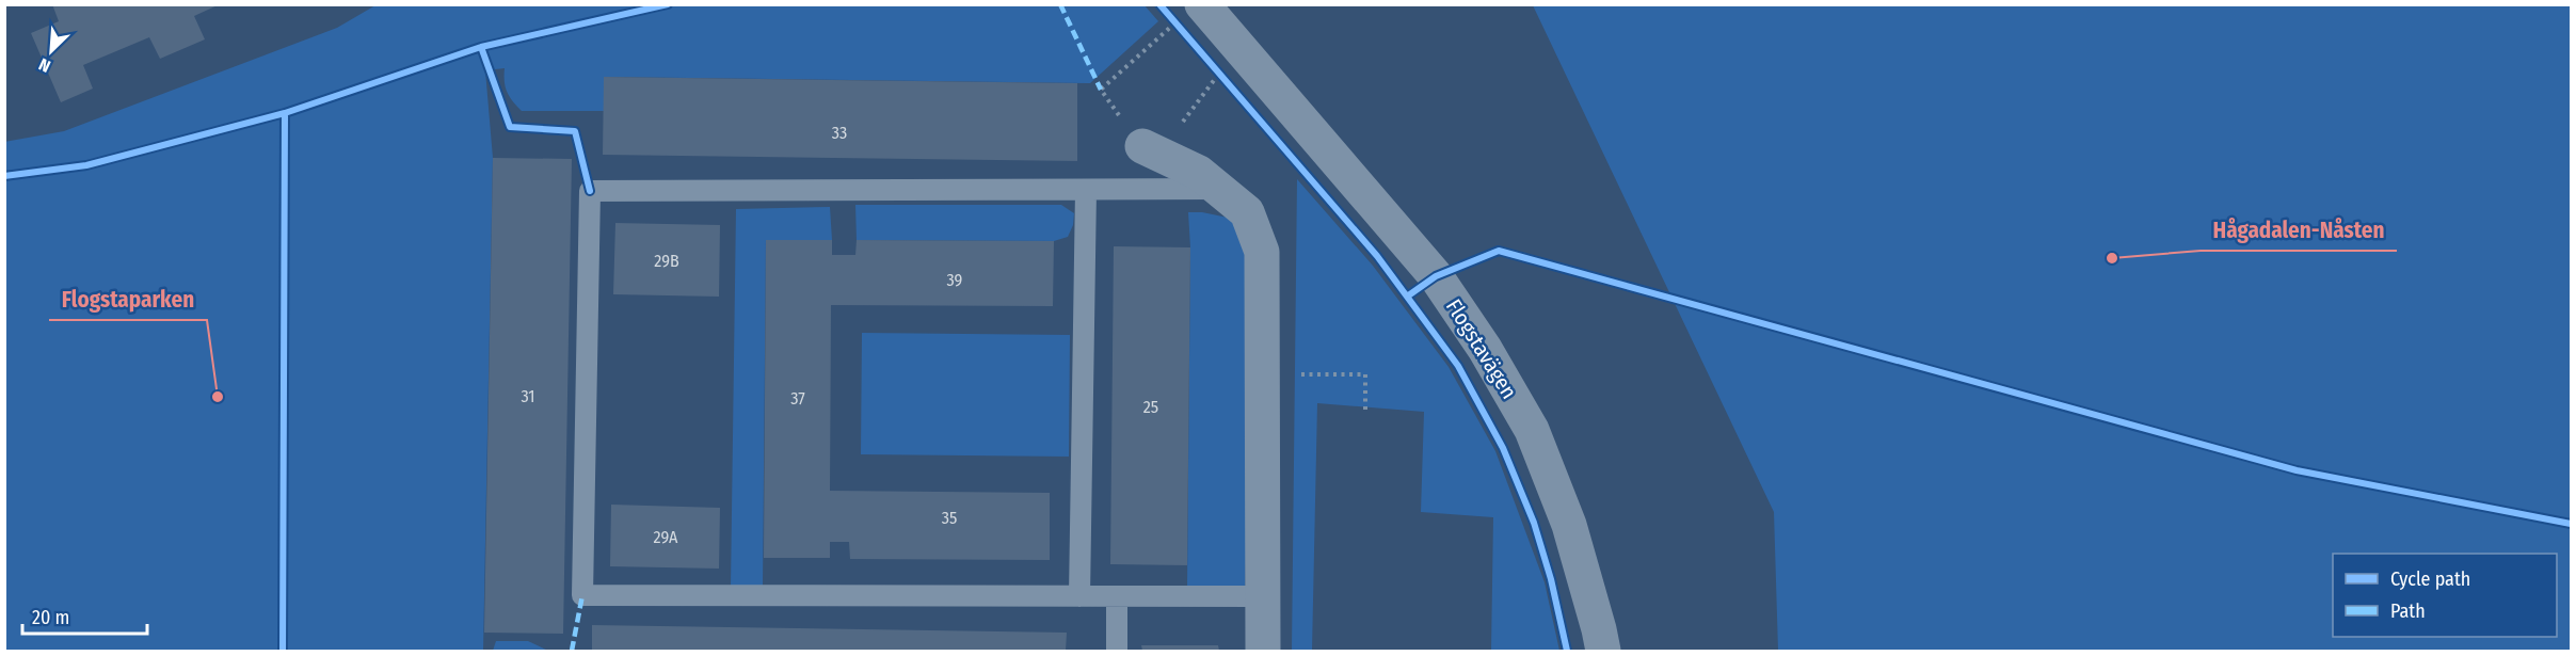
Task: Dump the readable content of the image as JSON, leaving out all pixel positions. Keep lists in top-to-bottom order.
{
  "streets": {
    "street": ["Flogstavägen"]
  },
  "places": ["Hågadalen-Nåsten", "Flogstaparken"],
  "house_numbers": [
    "33",
    "29B",
    "39",
    "31",
    "37",
    "25",
    "35",
    "29A"
  ],
  "legend": ["Cycle path", "Path"],
  "scale_bar": "20 m",
  "north": "bottom left"
}
